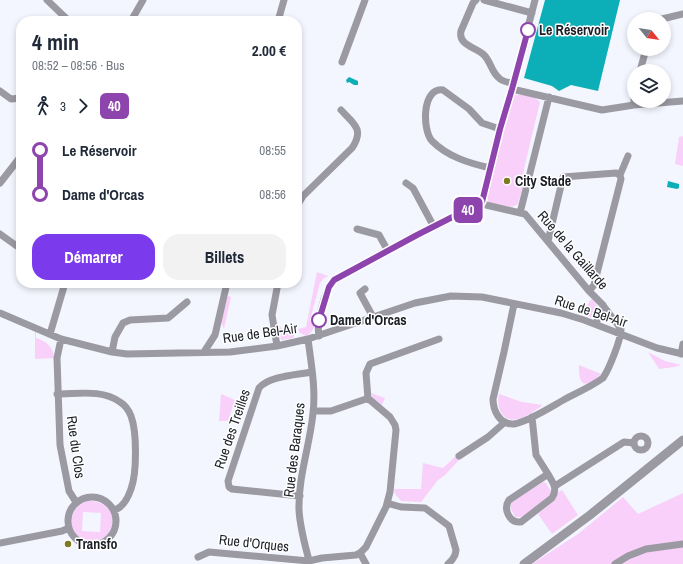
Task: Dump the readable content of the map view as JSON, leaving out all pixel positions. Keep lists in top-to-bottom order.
{
  "streets": {
    "street": [
      "Rue de la Gaillarde",
      "Rue de Bel-Air",
      "Rue des Treilles",
      "Rue du Clos",
      "Rue des Baraques",
      "Rue d'Orques"
    ]
  },
  "crossings": [
    ["Rue de la Gaillarde", "Rue de Bel-Air"],
    ["Rue de Bel-Air", "Rue du Clos"],
    ["Rue de Bel-Air", "Rue des Baraques"],
    ["Rue des Treilles", "Rue des Baraques"],
    ["Rue des Baraques", "Rue d'Orques"]
  ],
  "places": [
    "Le Réservoir",
    "City Stade",
    "Dame d'Orcas",
    "Transfo"
  ],
  "lines": ["bus line 40"],
  "north": "bottom right",
  "page": {
    "on_map": "40",
    "heading": ["4 min", "08:52 – 08:56 · Bus", "2.00 €"],
    "legs": ["3", "40"],
    "list": [
      {
        "name": "Le Réservoir",
        "value": "08:55"
      },
      {
        "name": "Dame d'Orcas",
        "value": "08:56"
      }
    ],
    "buttons": ["Démarrer", "Billets"]
  }
}
